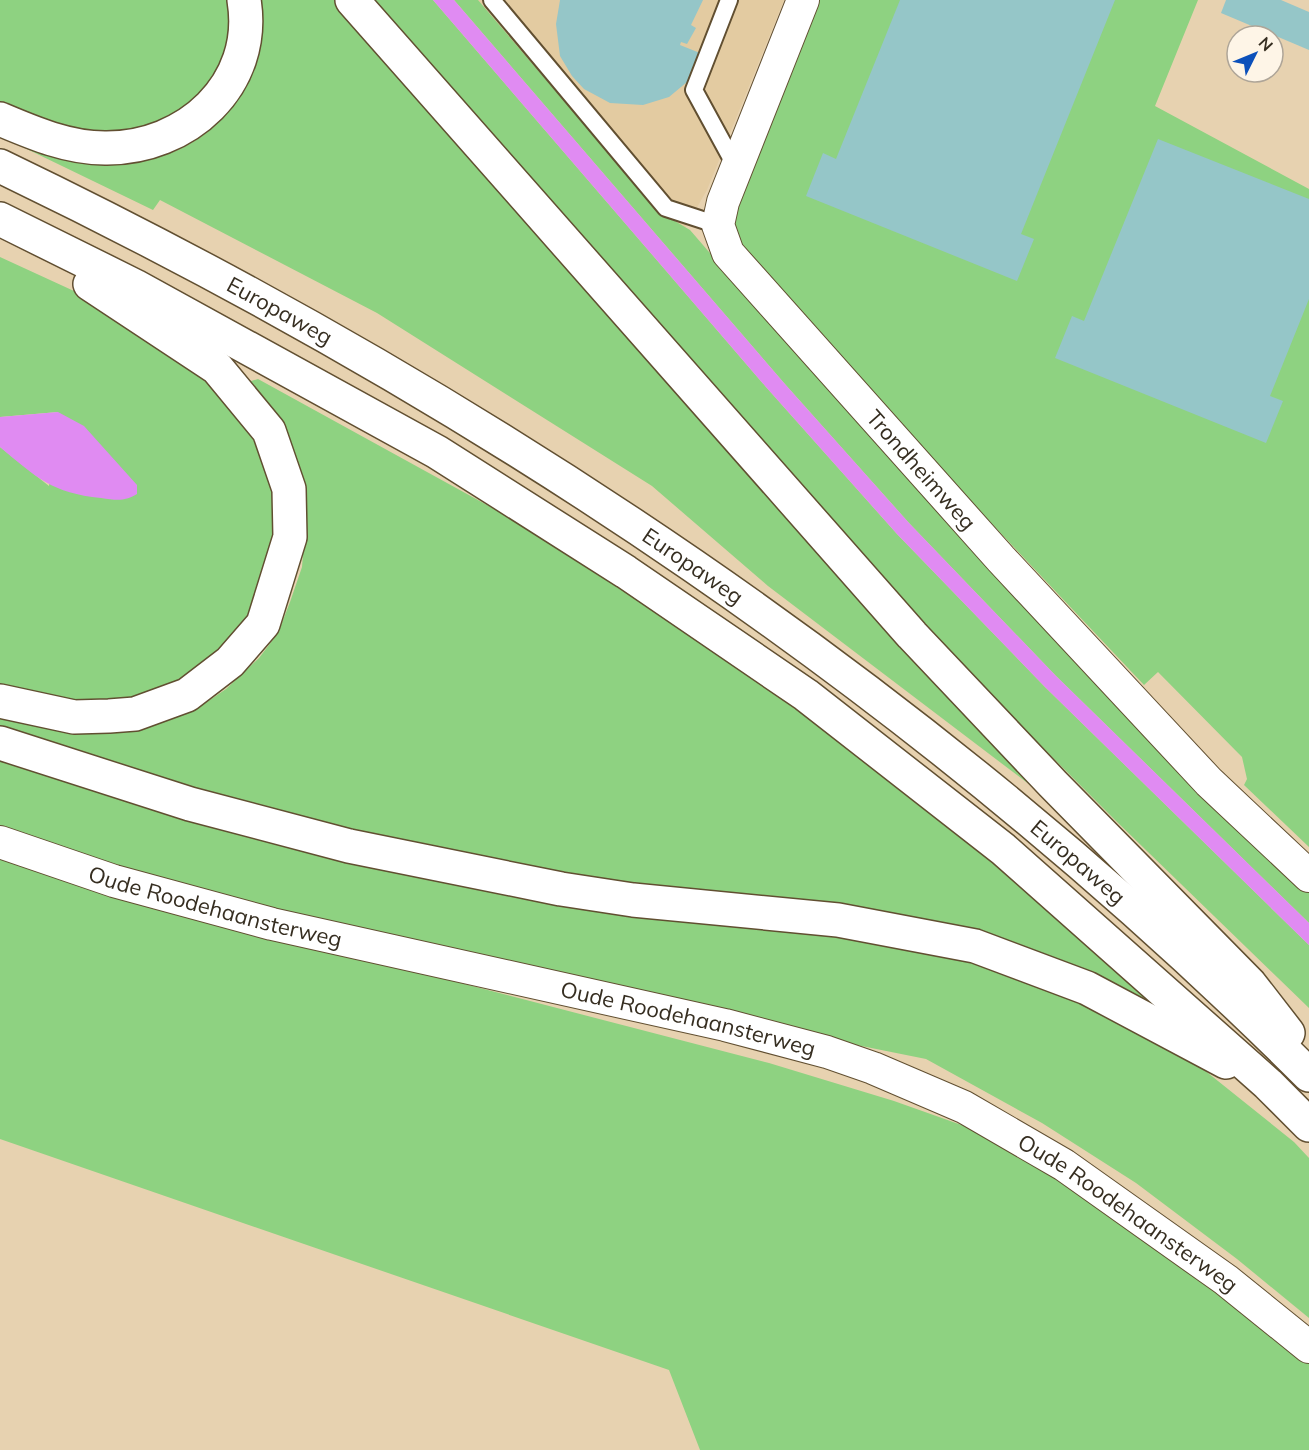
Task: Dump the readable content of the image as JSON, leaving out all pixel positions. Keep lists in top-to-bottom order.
{
  "streets": {
    "highway": ["Europaweg"],
    "street": ["Trondheimweg", "Oude Roodehaansterweg"]
  },
  "north": "top right"
}
